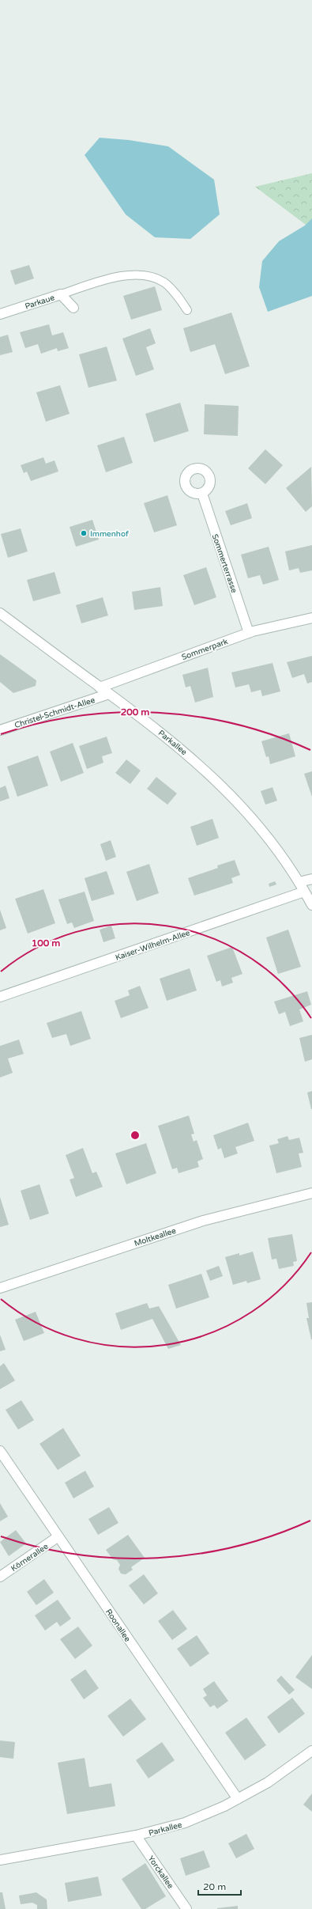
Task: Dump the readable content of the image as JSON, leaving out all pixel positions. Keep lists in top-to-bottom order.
{
  "streets": {
    "street": [
      "Parkaue",
      "Sommerterrasse",
      "Sommerpark",
      "Christel-Schmidt-Allee",
      "Parkallee",
      "Kaiser-Wilhelm-Allee",
      "Moltkeallee",
      "Körnerallee",
      "Roonallee",
      "Yorckallee"
    ]
  },
  "crossings": [
    ["Sommerterrasse", "Sommerpark"],
    ["Sommerpark", "Parkallee"],
    ["Christel-Schmidt-Allee", "Parkallee"],
    ["Parkallee", "Kaiser-Wilhelm-Allee"],
    ["Parkallee", "Roonallee"],
    ["Parkallee", "Yorckallee"],
    ["Körnerallee", "Roonallee"]
  ],
  "places": ["Immenhof"],
  "scale_bar": "20 m",
  "rings": ["200 m", "100 m"]
}
